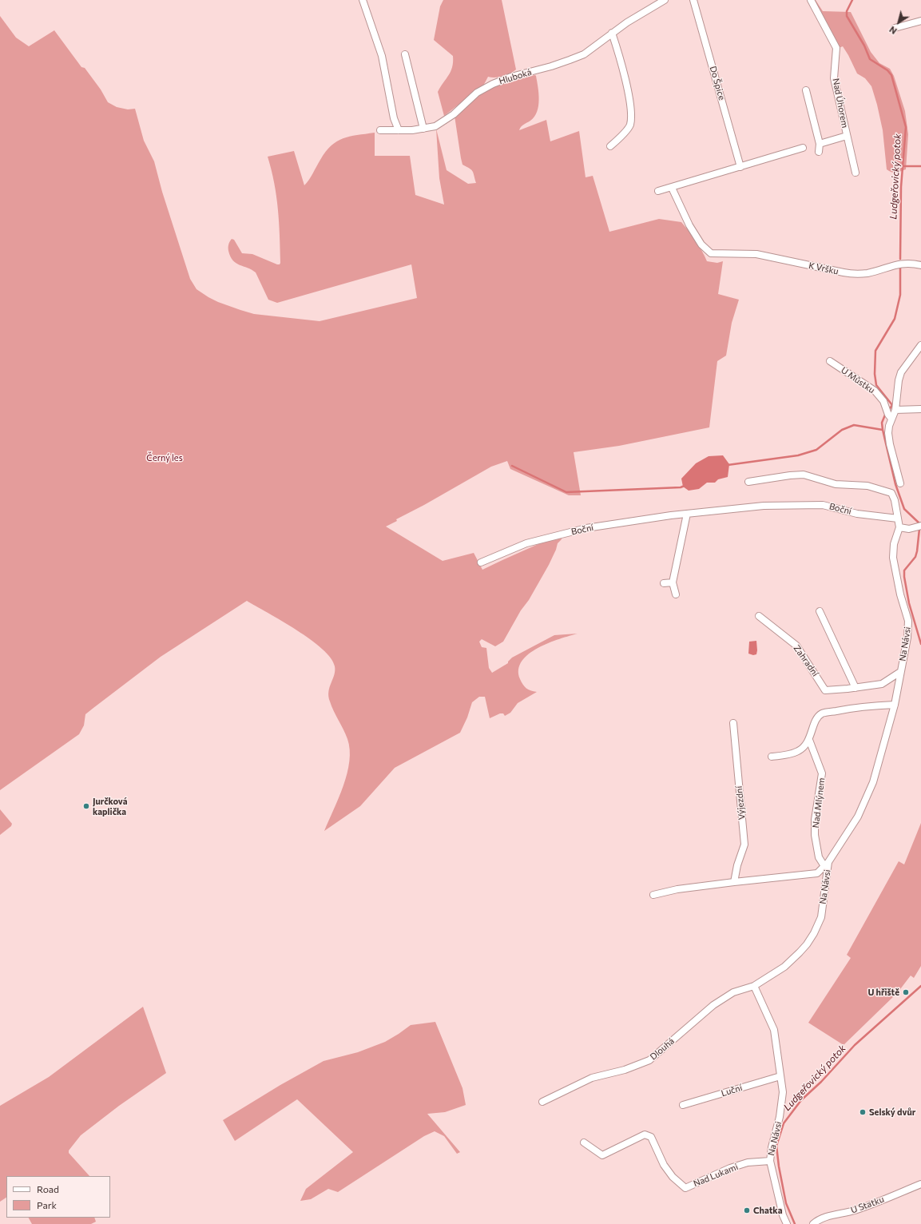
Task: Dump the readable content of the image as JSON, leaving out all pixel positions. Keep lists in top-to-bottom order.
{
  "streets": {
    "street": [
      "Hluboká",
      "Do Špice",
      "Nad Úhorem",
      "K Vršku",
      "U Můstku",
      "Boční",
      "Na Návsi",
      "Zahradní",
      "Výjezdní",
      "Nad Mlýnem",
      "Dlouhá",
      "Luční",
      "Nad Lukami",
      "U Statku"
    ]
  },
  "crossings": [
    ["Boční", "Na Návsi"],
    ["Na Návsi", "Zahradní"],
    ["Na Návsi", "Nad Mlýnem"],
    ["Na Návsi", "Dlouhá"],
    ["Na Návsi", "Luční"],
    ["Na Návsi", "Nad Lukami"]
  ],
  "water": ["Ludgeřovický potok"],
  "parks": ["Černý les"],
  "places": [
    "Jurčková kaplička",
    "U hřiště",
    "Selský dvůr",
    "Chatka"
  ],
  "legend": ["Road", "Park"],
  "north": "bottom left"
}
